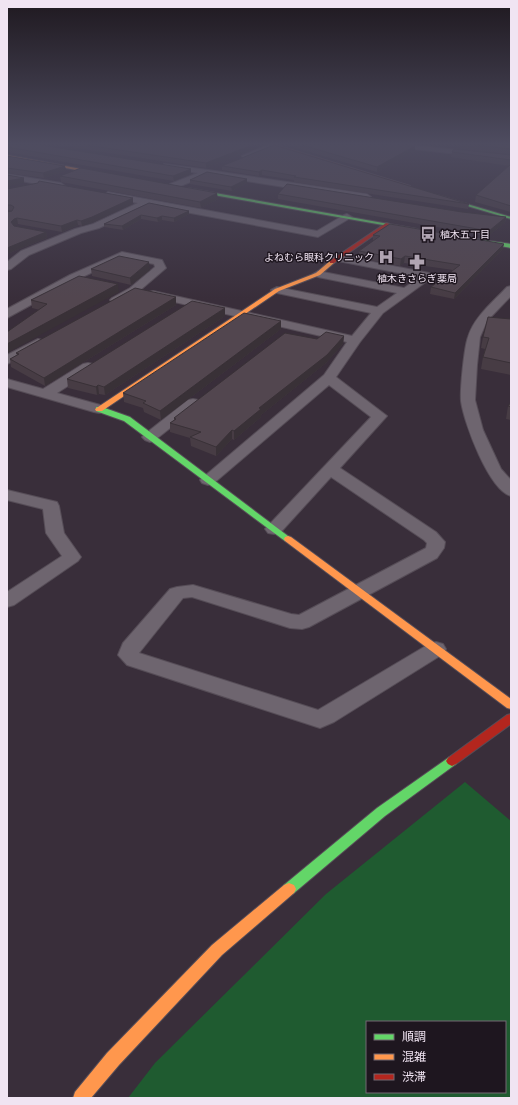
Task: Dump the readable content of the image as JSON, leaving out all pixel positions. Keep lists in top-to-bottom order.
{
  "places": {
    "bus stop": ["植木五丁目"],
    "hospital": ["よねむら眼科クリニック"],
    "pharmacy": ["植木きさらぎ薬局"]
  },
  "legend": ["順調", "混雑", "渋滞"]
}
